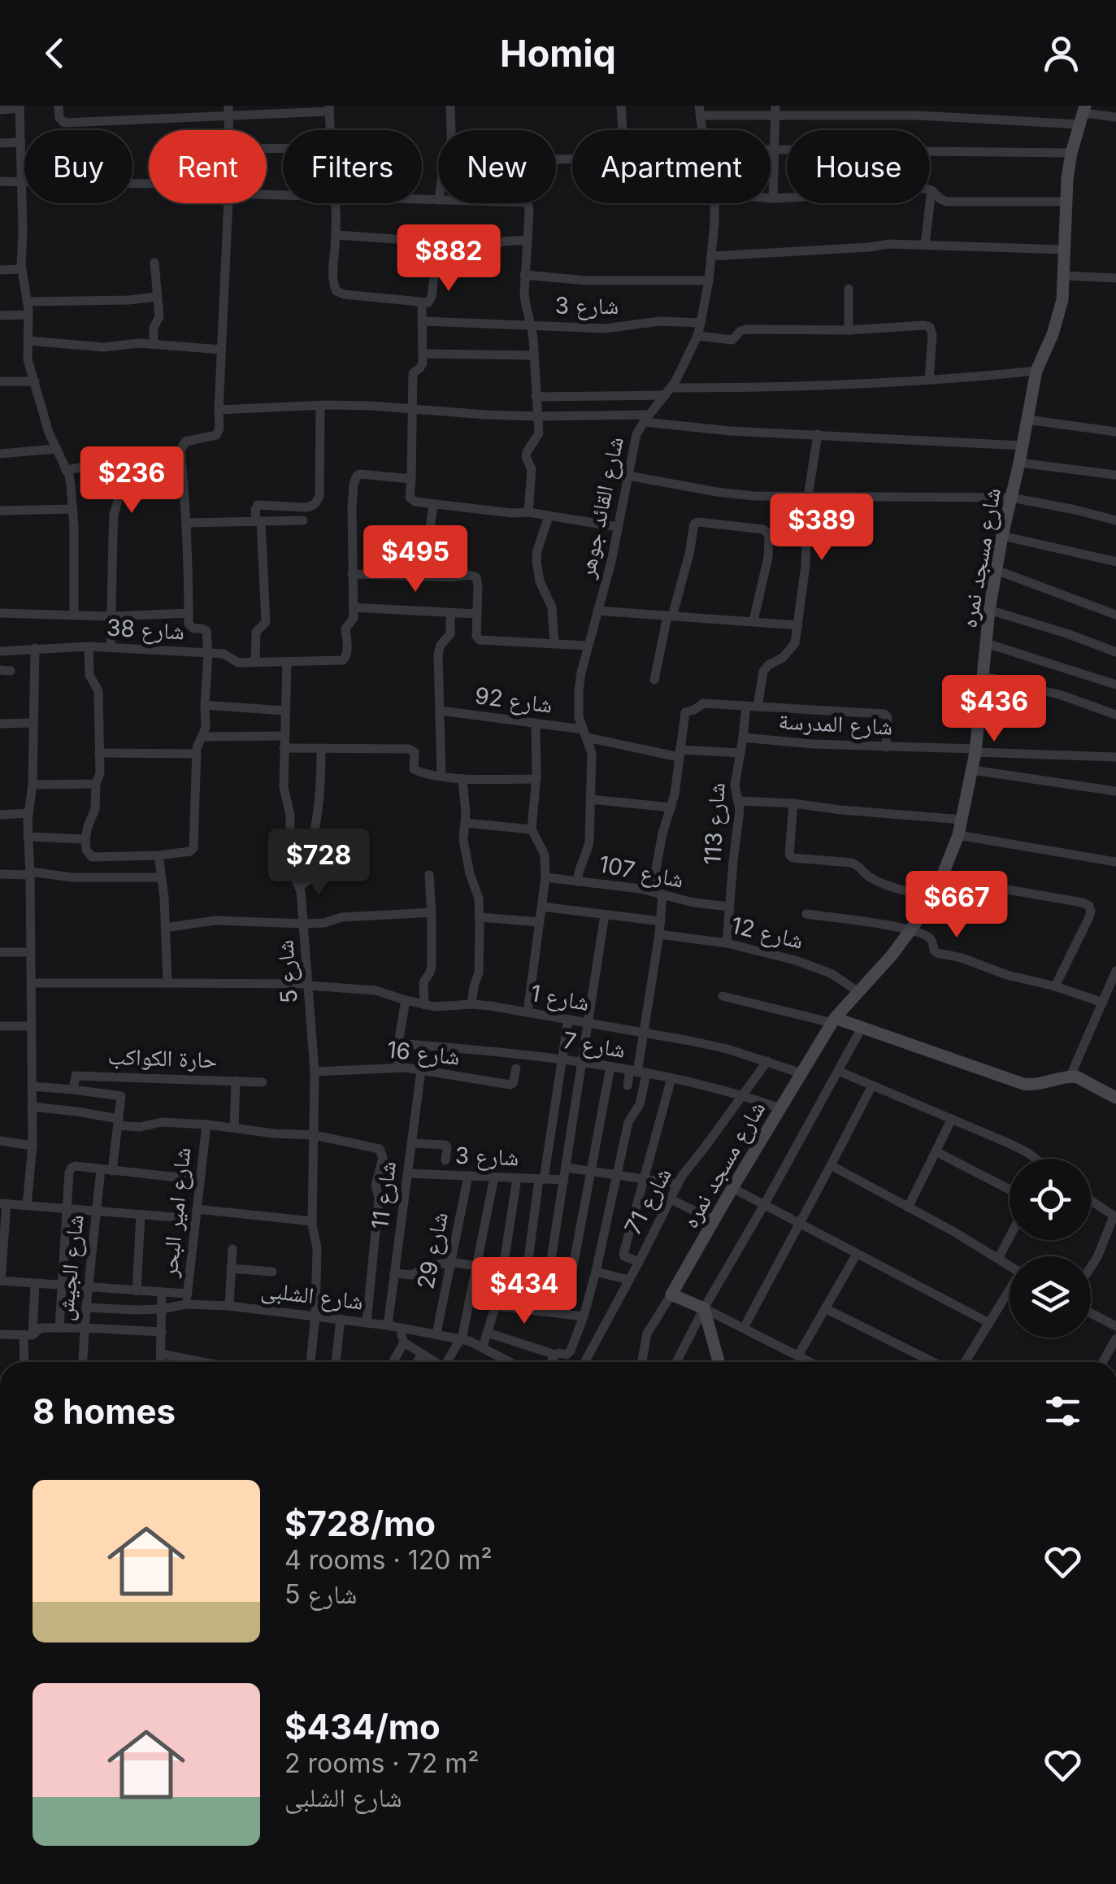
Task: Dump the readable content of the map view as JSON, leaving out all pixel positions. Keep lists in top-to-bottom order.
{
  "streets": {
    "street": [
      "شارع 3",
      "شارع القائد جوهر",
      "شارع مسجد نمره",
      "شارع 38",
      "شارع 92",
      "شارع المدرسة",
      "شارع 113",
      "شارع 107",
      "شارع 12",
      "شارع 5",
      "شارع 1",
      "شارع 7",
      "شارع 16",
      "حارة الكواكب",
      "شارع 11",
      "شارع 71",
      "شارع امير البحر",
      "شارع 29",
      "شارع الجيش",
      "شارع الشلبى"
    ]
  },
  "crossings": [
    ["شارع 3", "شارع القائد جوهر"],
    ["شارع 3", "شارع 11"],
    ["شارع 3", "شارع 29"],
    ["شارع القائد جوهر", "شارع 92"],
    ["شارع القائد جوهر", "شارع 107"],
    ["شارع مسجد نمره", "شارع المدرسة"],
    ["شارع مسجد نمره", "شارع 12"],
    ["شارع مسجد نمره", "شارع 1"],
    ["شارع مسجد نمره", "شارع 7"],
    ["شارع 38", "شارع 5"],
    ["شارع 92", "شارع 113"],
    ["شارع المدرسة", "شارع 113"],
    ["شارع 113", "شارع 107"],
    ["شارع 113", "شارع 12"],
    ["شارع 5", "شارع 1"],
    ["شارع 5", "شارع 16"],
    ["شارع 5", "شارع الشلبى"],
    ["شارع 1", "شارع 71"],
    ["شارع 7", "شارع 71"],
    ["شارع 16", "شارع 11"],
    ["شارع 11", "شارع الشلبى"],
    ["شارع امير البحر", "شارع الشلبى"],
    ["شارع 29", "شارع الشلبى"],
    ["شارع الجيش", "شارع الشلبى"]
  ],
  "page": {
    "header": "Homiq",
    "chip": [
      "Buy",
      "Rent",
      "Filters",
      "New",
      "Apartment",
      "House"
    ],
    "price": [
      "$882",
      "$236",
      "$389",
      "$495",
      "$436",
      "$728",
      "$667",
      "$434"
    ],
    "heading": "8 homes",
    "list": [
      {
        "name": "$728/mo",
        "note": "4 rooms · 120 m² · شارع 5"
      },
      {
        "name": "$434/mo",
        "note": "2 rooms · 72 m² · شارع الشلبى"
      }
    ]
  }
}
